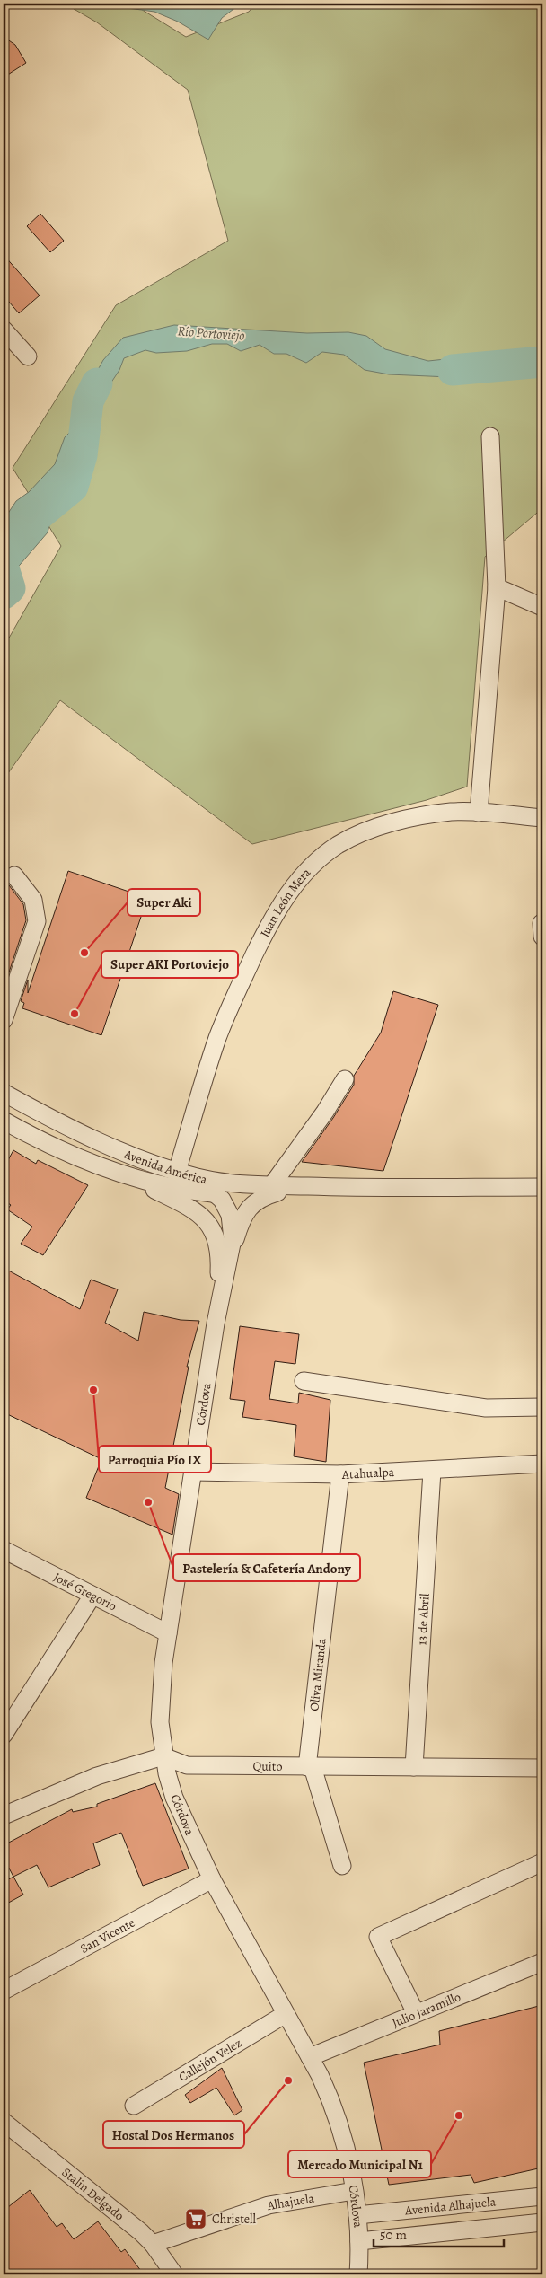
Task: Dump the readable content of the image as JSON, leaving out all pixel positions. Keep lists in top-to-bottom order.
{
  "streets": {
    "street": [
      "Juan León Mera",
      "Avenida América",
      "Córdova",
      "Atahualpa",
      "José Gregorio",
      "13 de Abril",
      "Oliva Miranda",
      "Quito",
      "San Vicente",
      "Julio Jaramillo",
      "Callejón Velez",
      "Stalin Delgado",
      "Alhajuela",
      "Avenida Alhajuela"
    ]
  },
  "crossings": [
    ["Juan León Mera", "Avenida América"],
    ["Juan León Mera", "Córdova"],
    ["Avenida América", "Córdova"],
    ["Córdova", "Atahualpa"],
    ["Córdova", "José Gregorio"],
    ["Córdova", "Quito"],
    ["Córdova", "San Vicente"],
    ["Córdova", "Julio Jaramillo"],
    ["Córdova", "Callejón Velez"],
    ["Córdova", "Alhajuela"],
    ["Córdova", "Avenida Alhajuela"],
    ["Atahualpa", "13 de Abril"],
    ["Atahualpa", "Oliva Miranda"],
    ["13 de Abril", "Quito"],
    ["Oliva Miranda", "Quito"],
    ["Stalin Delgado", "Alhajuela"]
  ],
  "water": ["Río Portoviejo"],
  "places": {
    "other": [
      "Super Aki",
      "Super AKI Portoviejo",
      "Parroquia Pío IX",
      "Pastelería & Cafetería Andony",
      "Hostal Dos Hermanos",
      "Mercado Municipal N1"
    ],
    "supermarket": ["Christell"]
  },
  "scale_bar": "50 m"
}
